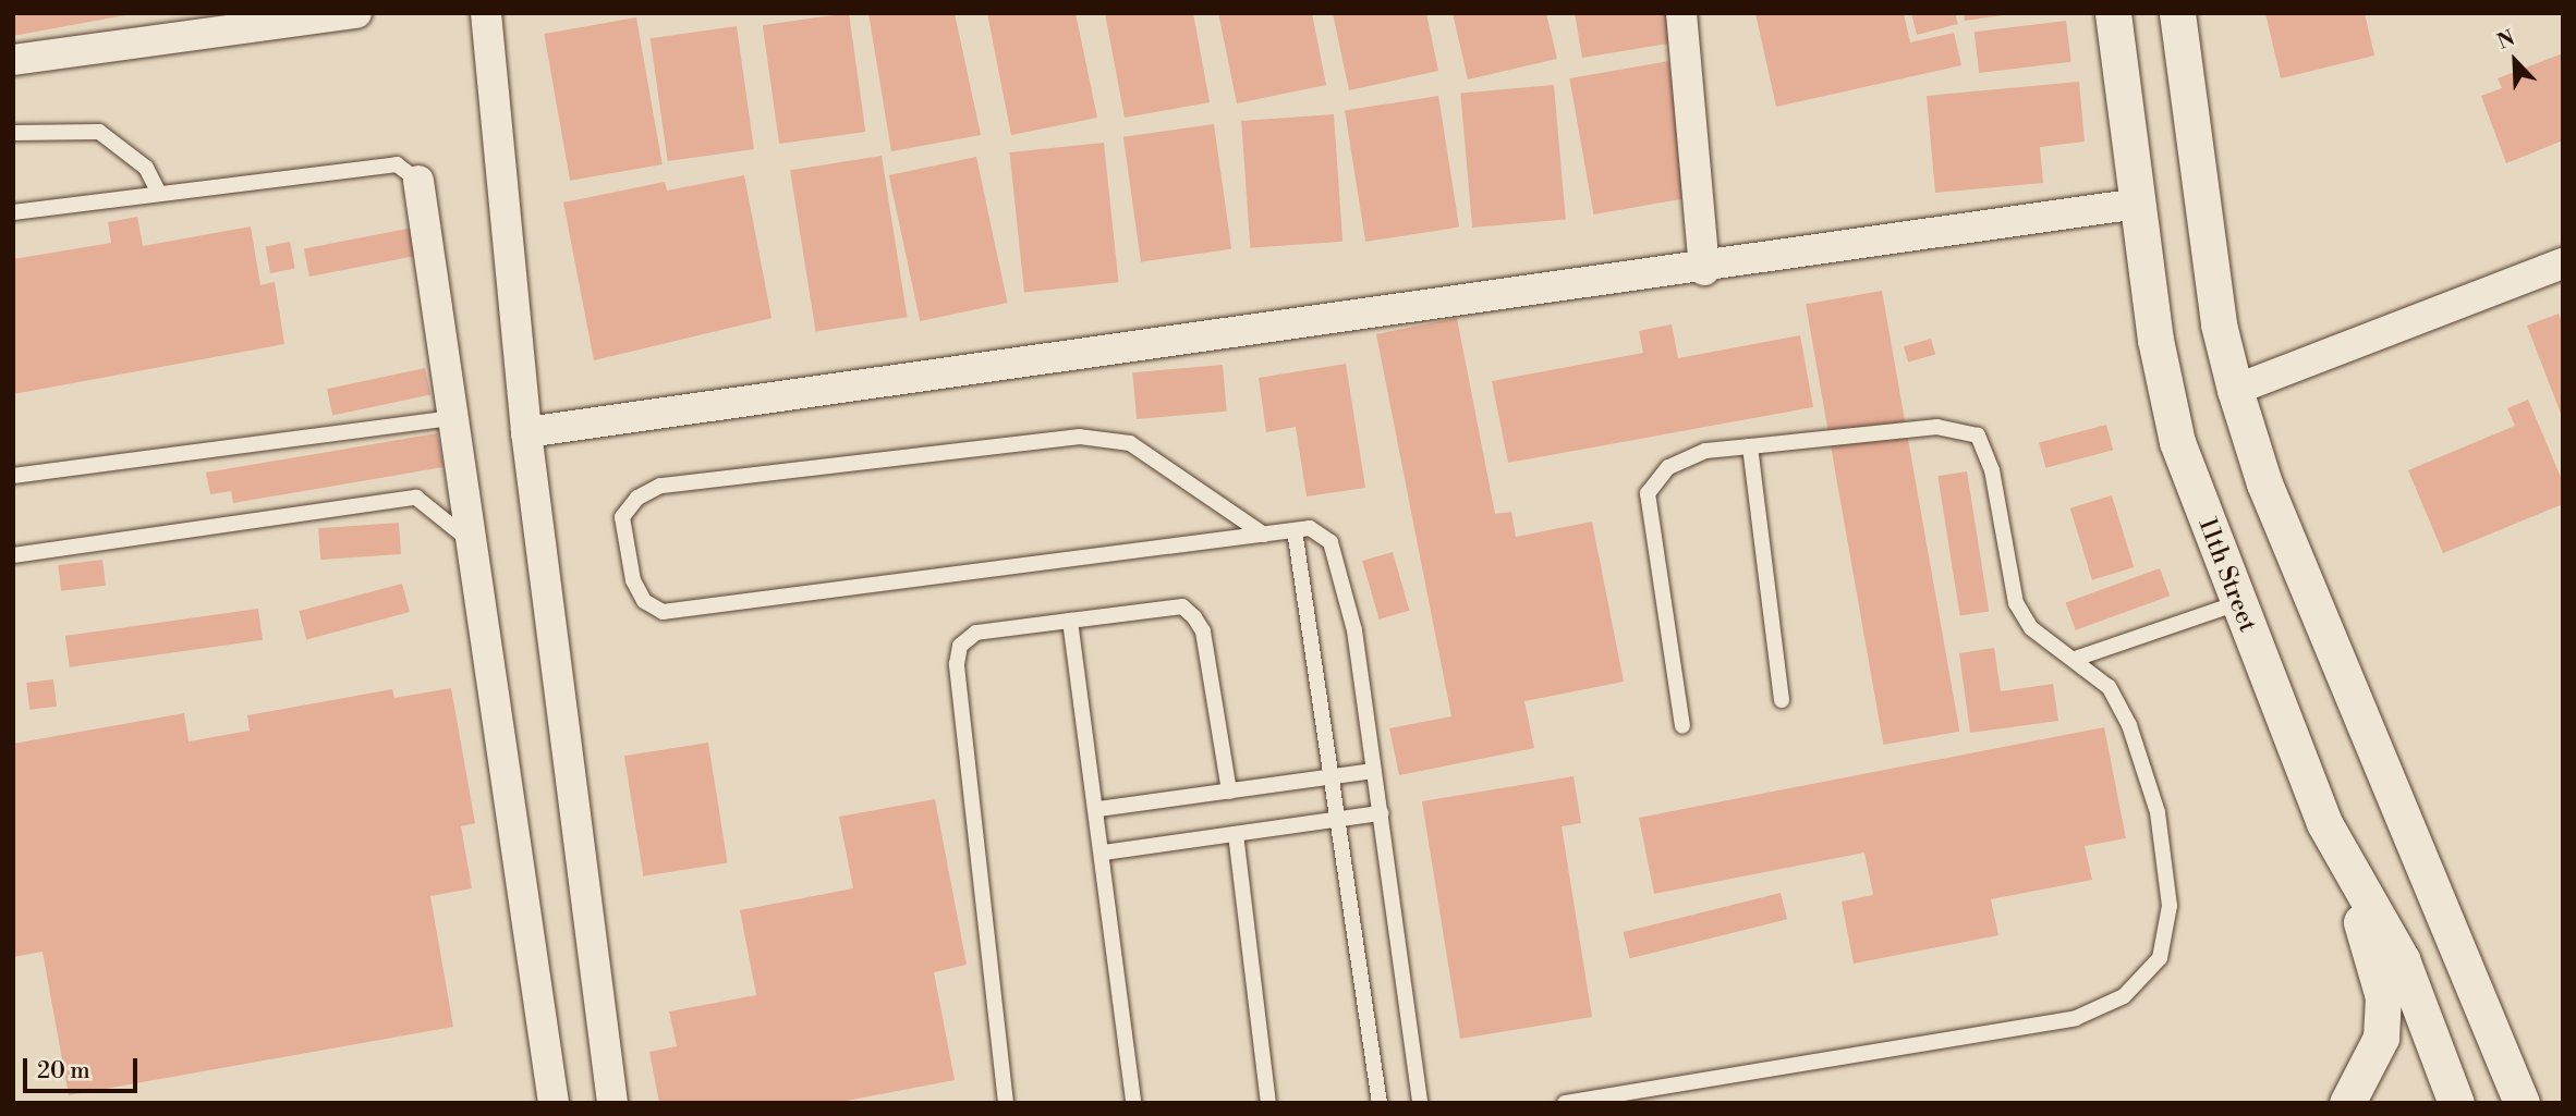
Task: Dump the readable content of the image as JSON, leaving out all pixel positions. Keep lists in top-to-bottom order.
{
  "streets": {
    "street": ["11th Street"]
  },
  "scale_bar": "20 m",
  "north": "top left"
}
